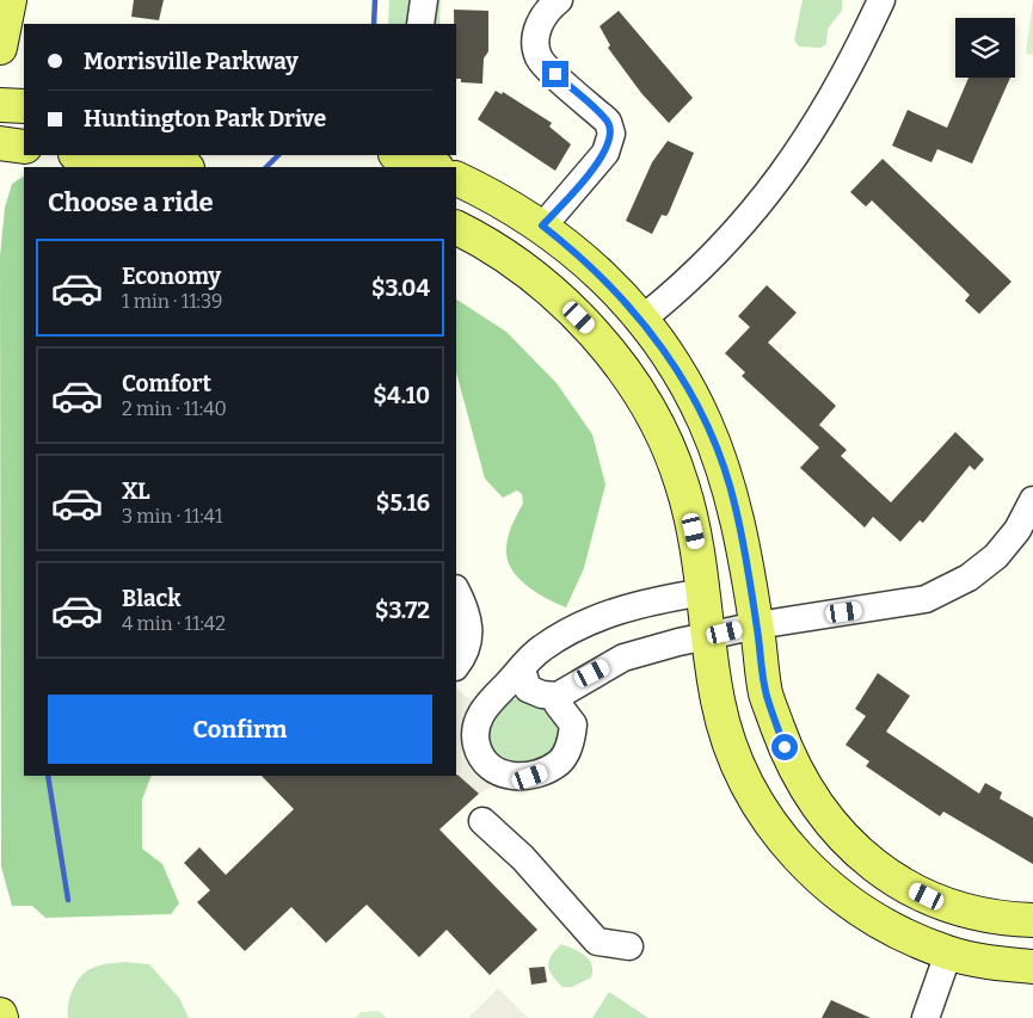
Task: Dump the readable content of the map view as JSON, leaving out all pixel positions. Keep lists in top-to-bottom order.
{
  "page": {
    "banner": ["Morrisville Parkway", "Huntington Park Drive"],
    "heading": "Choose a ride",
    "list": [
      {
        "name": "Economy",
        "note": "1 min · 11:39",
        "value": "$3.04"
      },
      {
        "name": "Comfort",
        "note": "2 min · 11:40",
        "value": "$4.10"
      },
      {
        "name": "XL",
        "note": "3 min · 11:41",
        "value": "$5.16"
      },
      {
        "name": "Black",
        "note": "4 min · 11:42",
        "value": "$3.72"
      }
    ],
    "buttons": "Confirm"
  }
}
